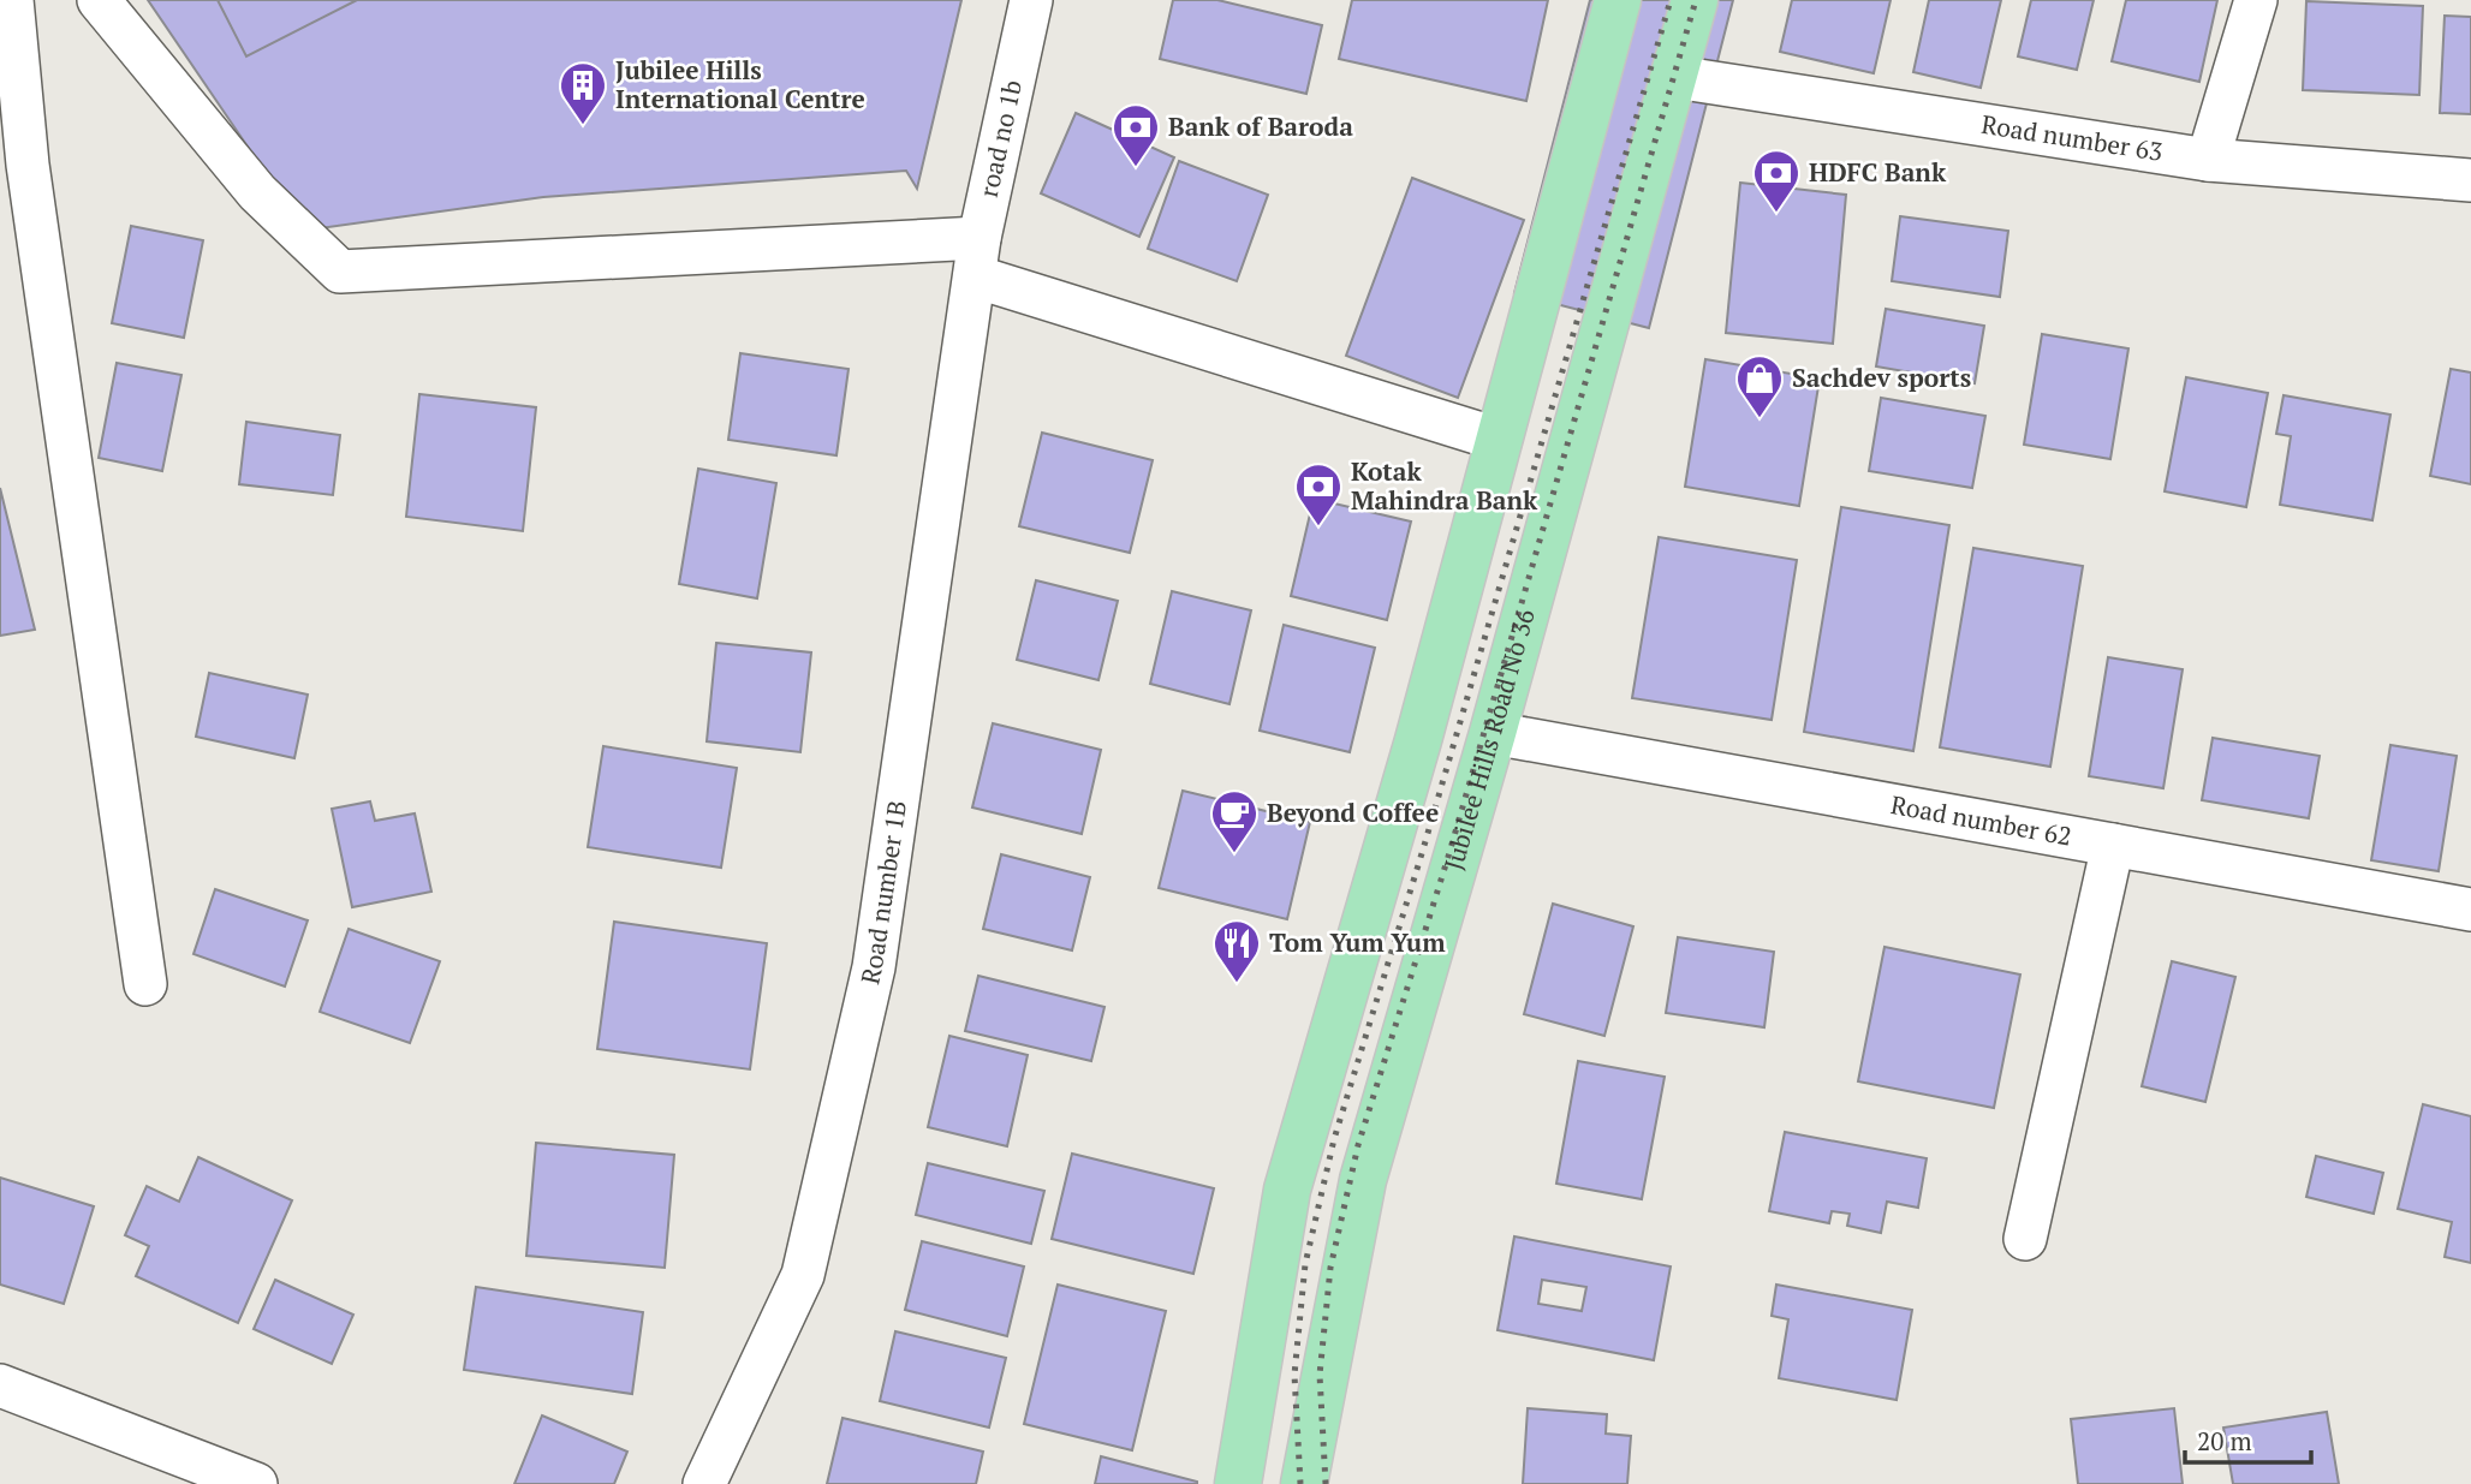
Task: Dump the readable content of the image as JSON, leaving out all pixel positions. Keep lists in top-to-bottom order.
{
  "streets": {
    "main road": ["Jubilee Hills Road No 36"],
    "street": [
      "road no 1b",
      "Road number 63",
      "Road number 62",
      "Road number 1B"
    ]
  },
  "crossings": [
    ["road no 1b", "Road number 1B"],
    ["Road number 63", "Jubilee Hills Road No 36"],
    ["Jubilee Hills Road No 36", "Road number 62"]
  ],
  "places": {
    "building": ["Jubilee Hills International Centre"],
    "bank": ["Bank of Baroda", "HDFC Bank", "Kotak Mahindra Bank"],
    "shop": ["Sachdev sports"],
    "cafe": ["Beyond Coffee"],
    "restaurant": ["Tom Yum Yum"]
  },
  "scale_bar": "20 m"
}
